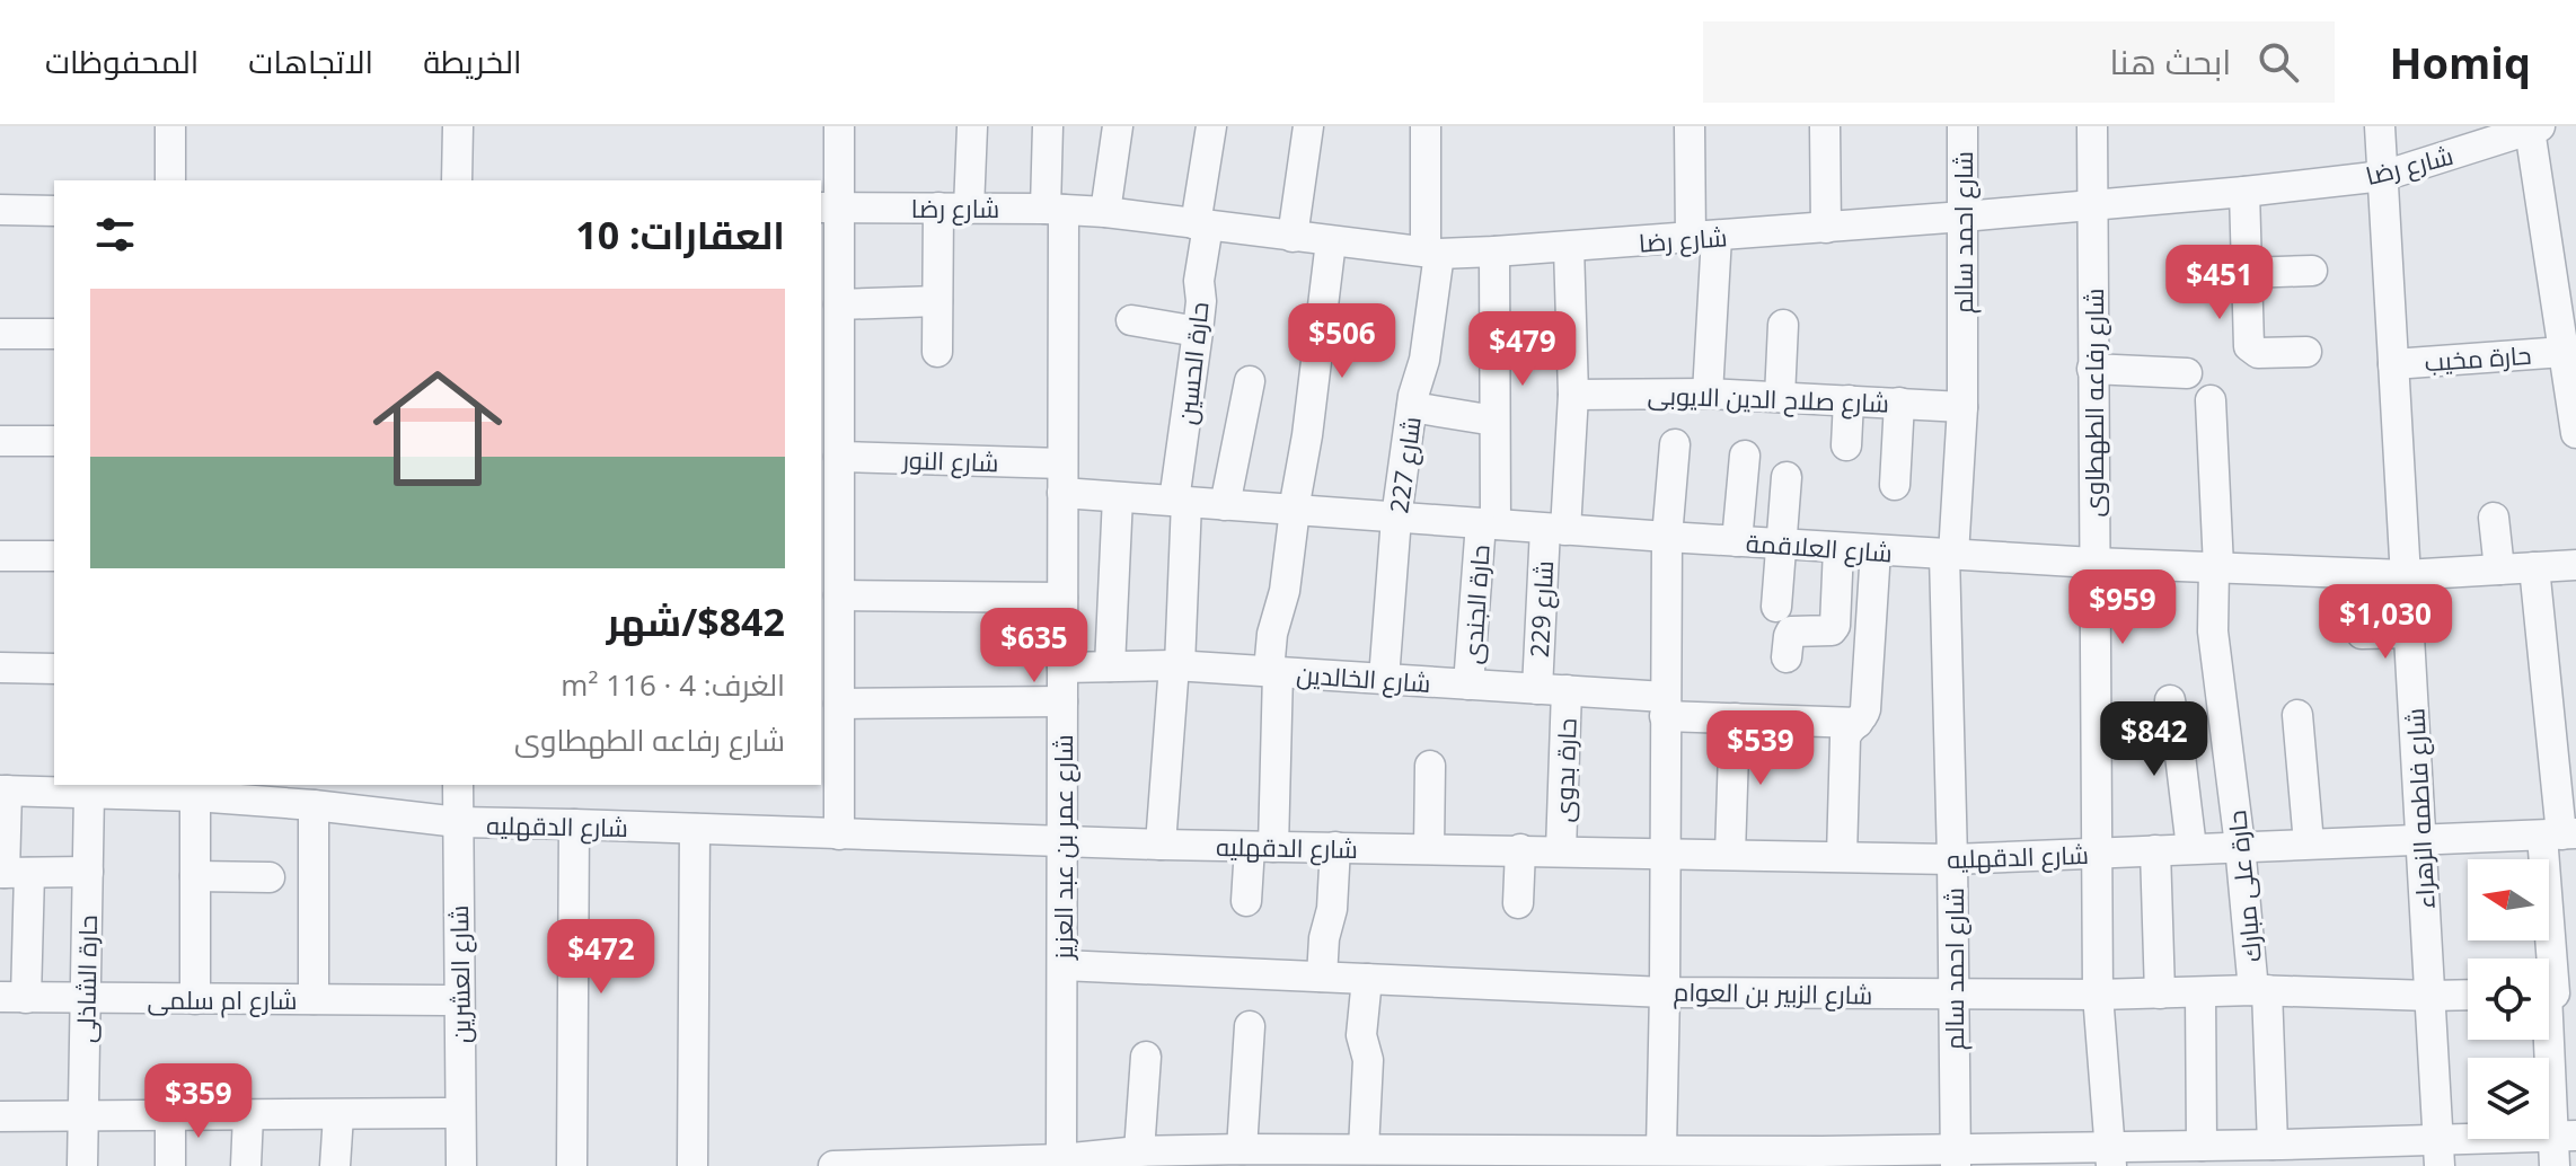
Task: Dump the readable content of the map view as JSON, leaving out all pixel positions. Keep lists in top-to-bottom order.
{
  "streets": {
    "street": [
      "شارع رضا",
      "شارع احمد سالم",
      "حارة مخيب",
      "حارة الحسين",
      "شارع صلاح الدين الايوبى",
      "شارع رفاعه الطهطاوى",
      "شارع النور",
      "شارع 227",
      "شارع العلاقمة",
      "حارة الجندى",
      "شارع 229",
      "شارع الخالدين",
      "حارة بدوى",
      "شارع فاطمه الزهراء",
      "شارع الدقهليه",
      "شارع عمر بن عبد العزيز",
      "حارة على مبارك",
      "شارع العشرين",
      "حارة الشاذلى",
      "شارع الزبير بن العوام",
      "شارع ام سلمى"
    ]
  },
  "crossings": [
    ["شارع رضا", "شارع احمد سالم"],
    ["شارع رضا", "حارة الحسين"],
    ["شارع رضا", "شارع رفاعه الطهطاوى"],
    ["شارع رضا", "شارع 227"],
    ["شارع رضا", "شارع 229"],
    ["شارع رضا", "شارع فاطمه الزهراء"],
    ["شارع رضا", "شارع عمر بن عبد العزيز"],
    ["شارع احمد سالم", "شارع صلاح الدين الايوبى"],
    ["شارع احمد سالم", "شارع العلاقمة"],
    ["شارع احمد سالم", "شارع الدقهليه"],
    ["شارع احمد سالم", "شارع الزبير بن العوام"],
    ["حارة مخيب", "شارع فاطمه الزهراء"],
    ["حارة الحسين", "شارع العلاقمة"],
    ["حارة الحسين", "شارع الخالدين"],
    ["حارة الحسين", "شارع الدقهليه"],
    ["شارع صلاح الدين الايوبى", "شارع 229"],
    ["شارع رفاعه الطهطاوى", "شارع العلاقمة"],
    ["شارع رفاعه الطهطاوى", "شارع الدقهليه"],
    ["شارع رفاعه الطهطاوى", "شارع الزبير بن العوام"],
    ["شارع النور", "شارع عمر بن عبد العزيز"],
    ["شارع 227", "شارع العلاقمة"],
    ["شارع 227", "شارع الخالدين"],
    ["شارع العلاقمة", "حارة الجندى"],
    ["شارع العلاقمة", "شارع 229"],
    ["شارع العلاقمة", "شارع فاطمه الزهراء"],
    ["شارع العلاقمة", "شارع عمر بن عبد العزيز"],
    ["شارع العلاقمة", "حارة على مبارك"],
    ["حارة الجندى", "شارع الخالدين"],
    ["شارع 229", "شارع الخالدين"],
    ["شارع الخالدين", "حارة بدوى"],
    ["شارع الخالدين", "شارع عمر بن عبد العزيز"],
    ["حارة بدوى", "شارع الدقهليه"],
    ["شارع فاطمه الزهراء", "شارع الدقهليه"],
    ["شارع فاطمه الزهراء", "شارع الزبير بن العوام"],
    ["شارع الدقهليه", "شارع عمر بن عبد العزيز"],
    ["شارع الدقهليه", "حارة على مبارك"],
    ["شارع الدقهليه", "شارع العشرين"],
    ["شارع الدقهليه", "حارة الشاذلى"],
    ["شارع عمر بن عبد العزيز", "شارع الزبير بن العوام"],
    ["حارة على مبارك", "شارع الزبير بن العوام"],
    ["شارع العشرين", "شارع ام سلمى"],
    ["حارة الشاذلى", "شارع ام سلمى"]
  ],
  "north": "left",
  "page": {
    "header": "Homiq",
    "search": "ابحث هنا",
    "nav": ["الخريطة", "الاتجاهات", "المحفوظات"],
    "heading": "العقارات: 10",
    "price": [
      "$451",
      "$506",
      "$479",
      "$959",
      "$1,030",
      "$635",
      "$842",
      "$539",
      "$472",
      "$359"
    ],
    "list": [
      {
        "name": "$842/شهر",
        "note": "الغرف: 4 · 116 m² · شارع رفاعه الطهطاوى"
      }
    ]
  }
}
